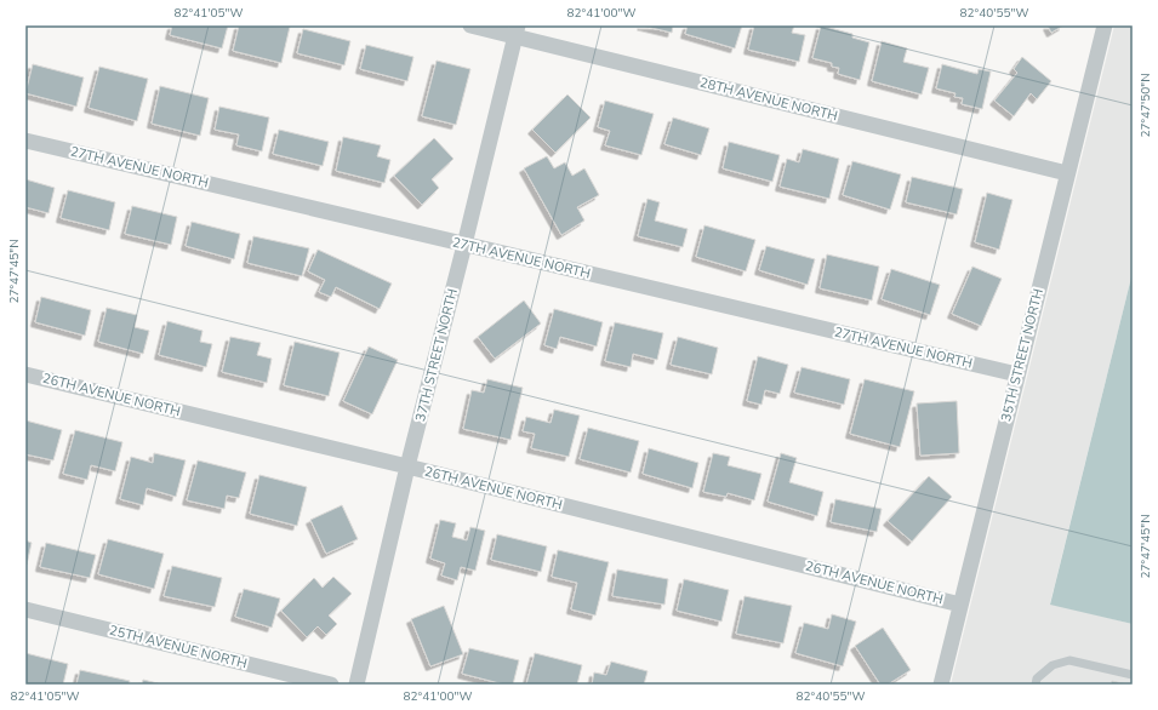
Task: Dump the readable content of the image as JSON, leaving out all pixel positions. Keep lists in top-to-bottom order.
{
  "streets": {
    "street": [
      "28TH AVENUE NORTH",
      "27TH AVENUE NORTH",
      "37TH STREET NORTH",
      "35TH STREET NORTH",
      "26TH AVENUE NORTH",
      "25TH AVENUE NORTH"
    ]
  },
  "crossings": [
    ["28TH AVENUE NORTH", "37TH STREET NORTH"],
    ["28TH AVENUE NORTH", "35TH STREET NORTH"],
    ["27TH AVENUE NORTH", "37TH STREET NORTH"],
    ["27TH AVENUE NORTH", "35TH STREET NORTH"],
    ["37TH STREET NORTH", "26TH AVENUE NORTH"],
    ["35TH STREET NORTH", "26TH AVENUE NORTH"]
  ],
  "coordinates": [
    "82°41'05\"W",
    "82°41'00\"W",
    "82°40'55\"W",
    "27°47'50\"N",
    "27°47'45\"N"
  ]
}
